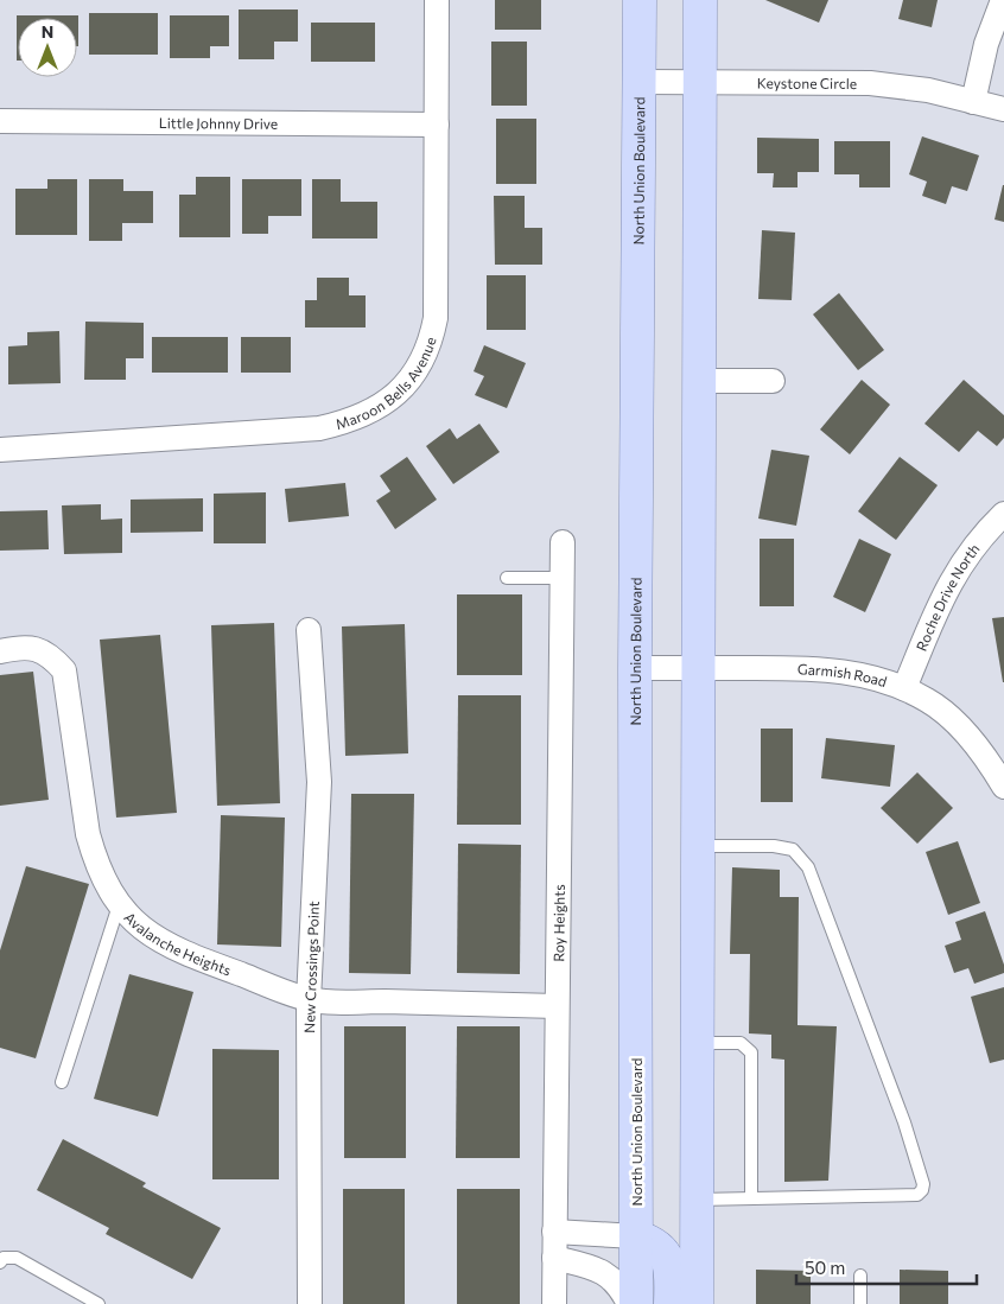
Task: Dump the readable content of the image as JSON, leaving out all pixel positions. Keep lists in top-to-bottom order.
{
  "streets": {
    "main road": ["North Union Boulevard"],
    "street": [
      "Keystone Circle",
      "Little Johnny Drive",
      "Maroon Bells Avenue",
      "Roche Drive North",
      "Garmish Road",
      "Roy Heights",
      "Avalanche Heights",
      "New Crossings Point"
    ]
  },
  "crossings": [
    ["Keystone Circle", "North Union Boulevard"],
    ["Little Johnny Drive", "Maroon Bells Avenue"],
    ["North Union Boulevard", "Garmish Road"],
    ["Roche Drive North", "Garmish Road"],
    ["Roy Heights", "Avalanche Heights"],
    ["Avalanche Heights", "New Crossings Point"]
  ],
  "scale_bar": "50 m",
  "north": "top"
}
